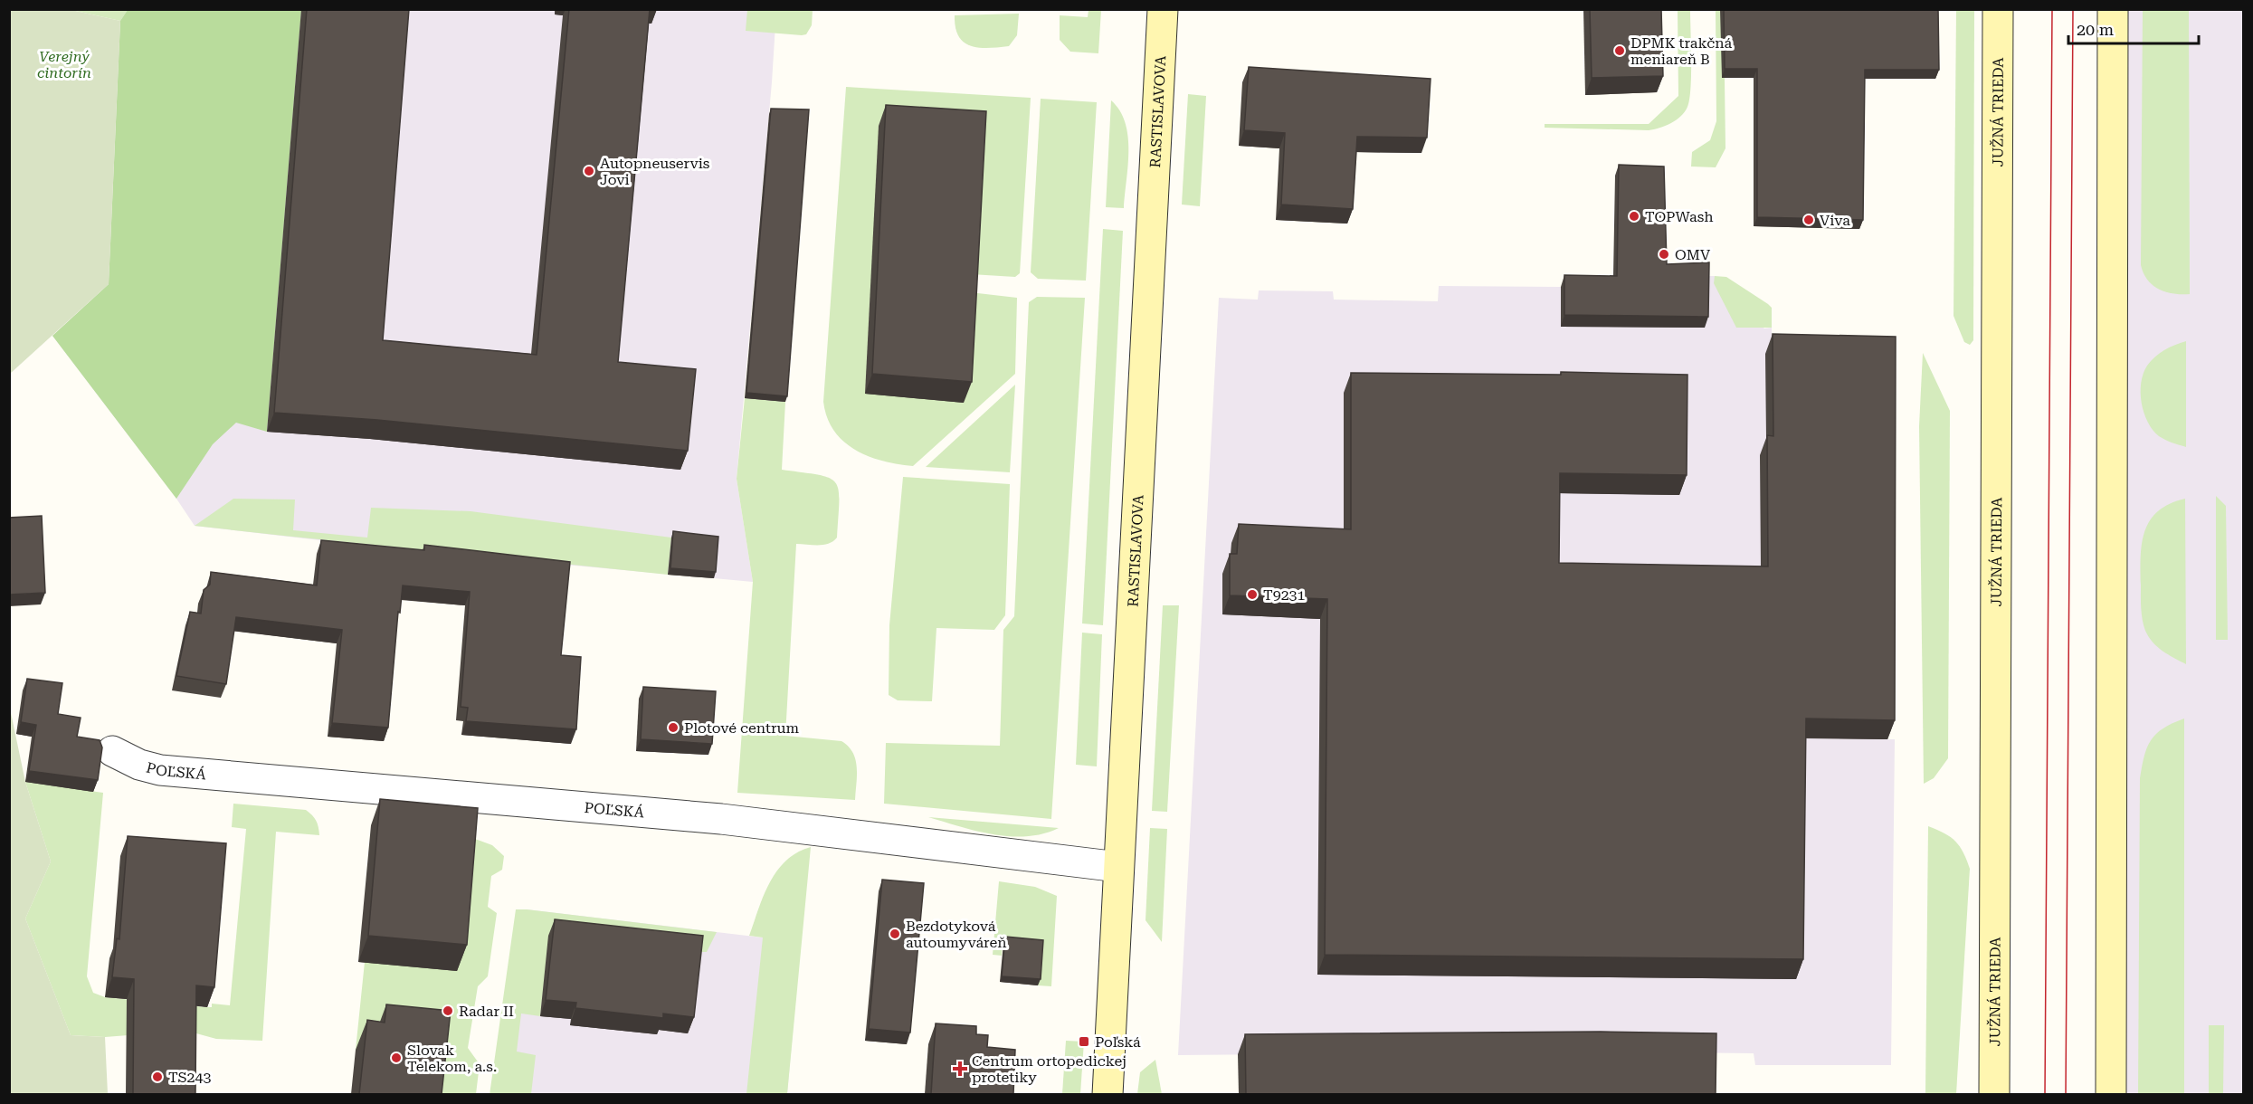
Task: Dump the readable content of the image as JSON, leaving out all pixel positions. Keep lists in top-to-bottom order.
{
  "streets": {
    "street": ["JUŽNÁ TRIEDA", "RASTISLAVOVA", "POĽSKÁ"]
  },
  "crossings": [
    ["RASTISLAVOVA", "POĽSKÁ"]
  ],
  "parks": ["Verejný cintorín"],
  "places": {
    "other": [
      "DPMK trakčná meniareň B",
      "Autopneuservis Jovi",
      "TOPWash",
      "Viva",
      "OMV",
      "T9231",
      "Plotové centrum",
      "Bezdotyková autoumyváreň",
      "Radar II",
      "Slovak Telekom, a.s.",
      "TS243"
    ],
    "transit": ["Poľská"],
    "health": ["Centrum ortopedickej protetiky"]
  },
  "scale_bar": "20 m"
}
